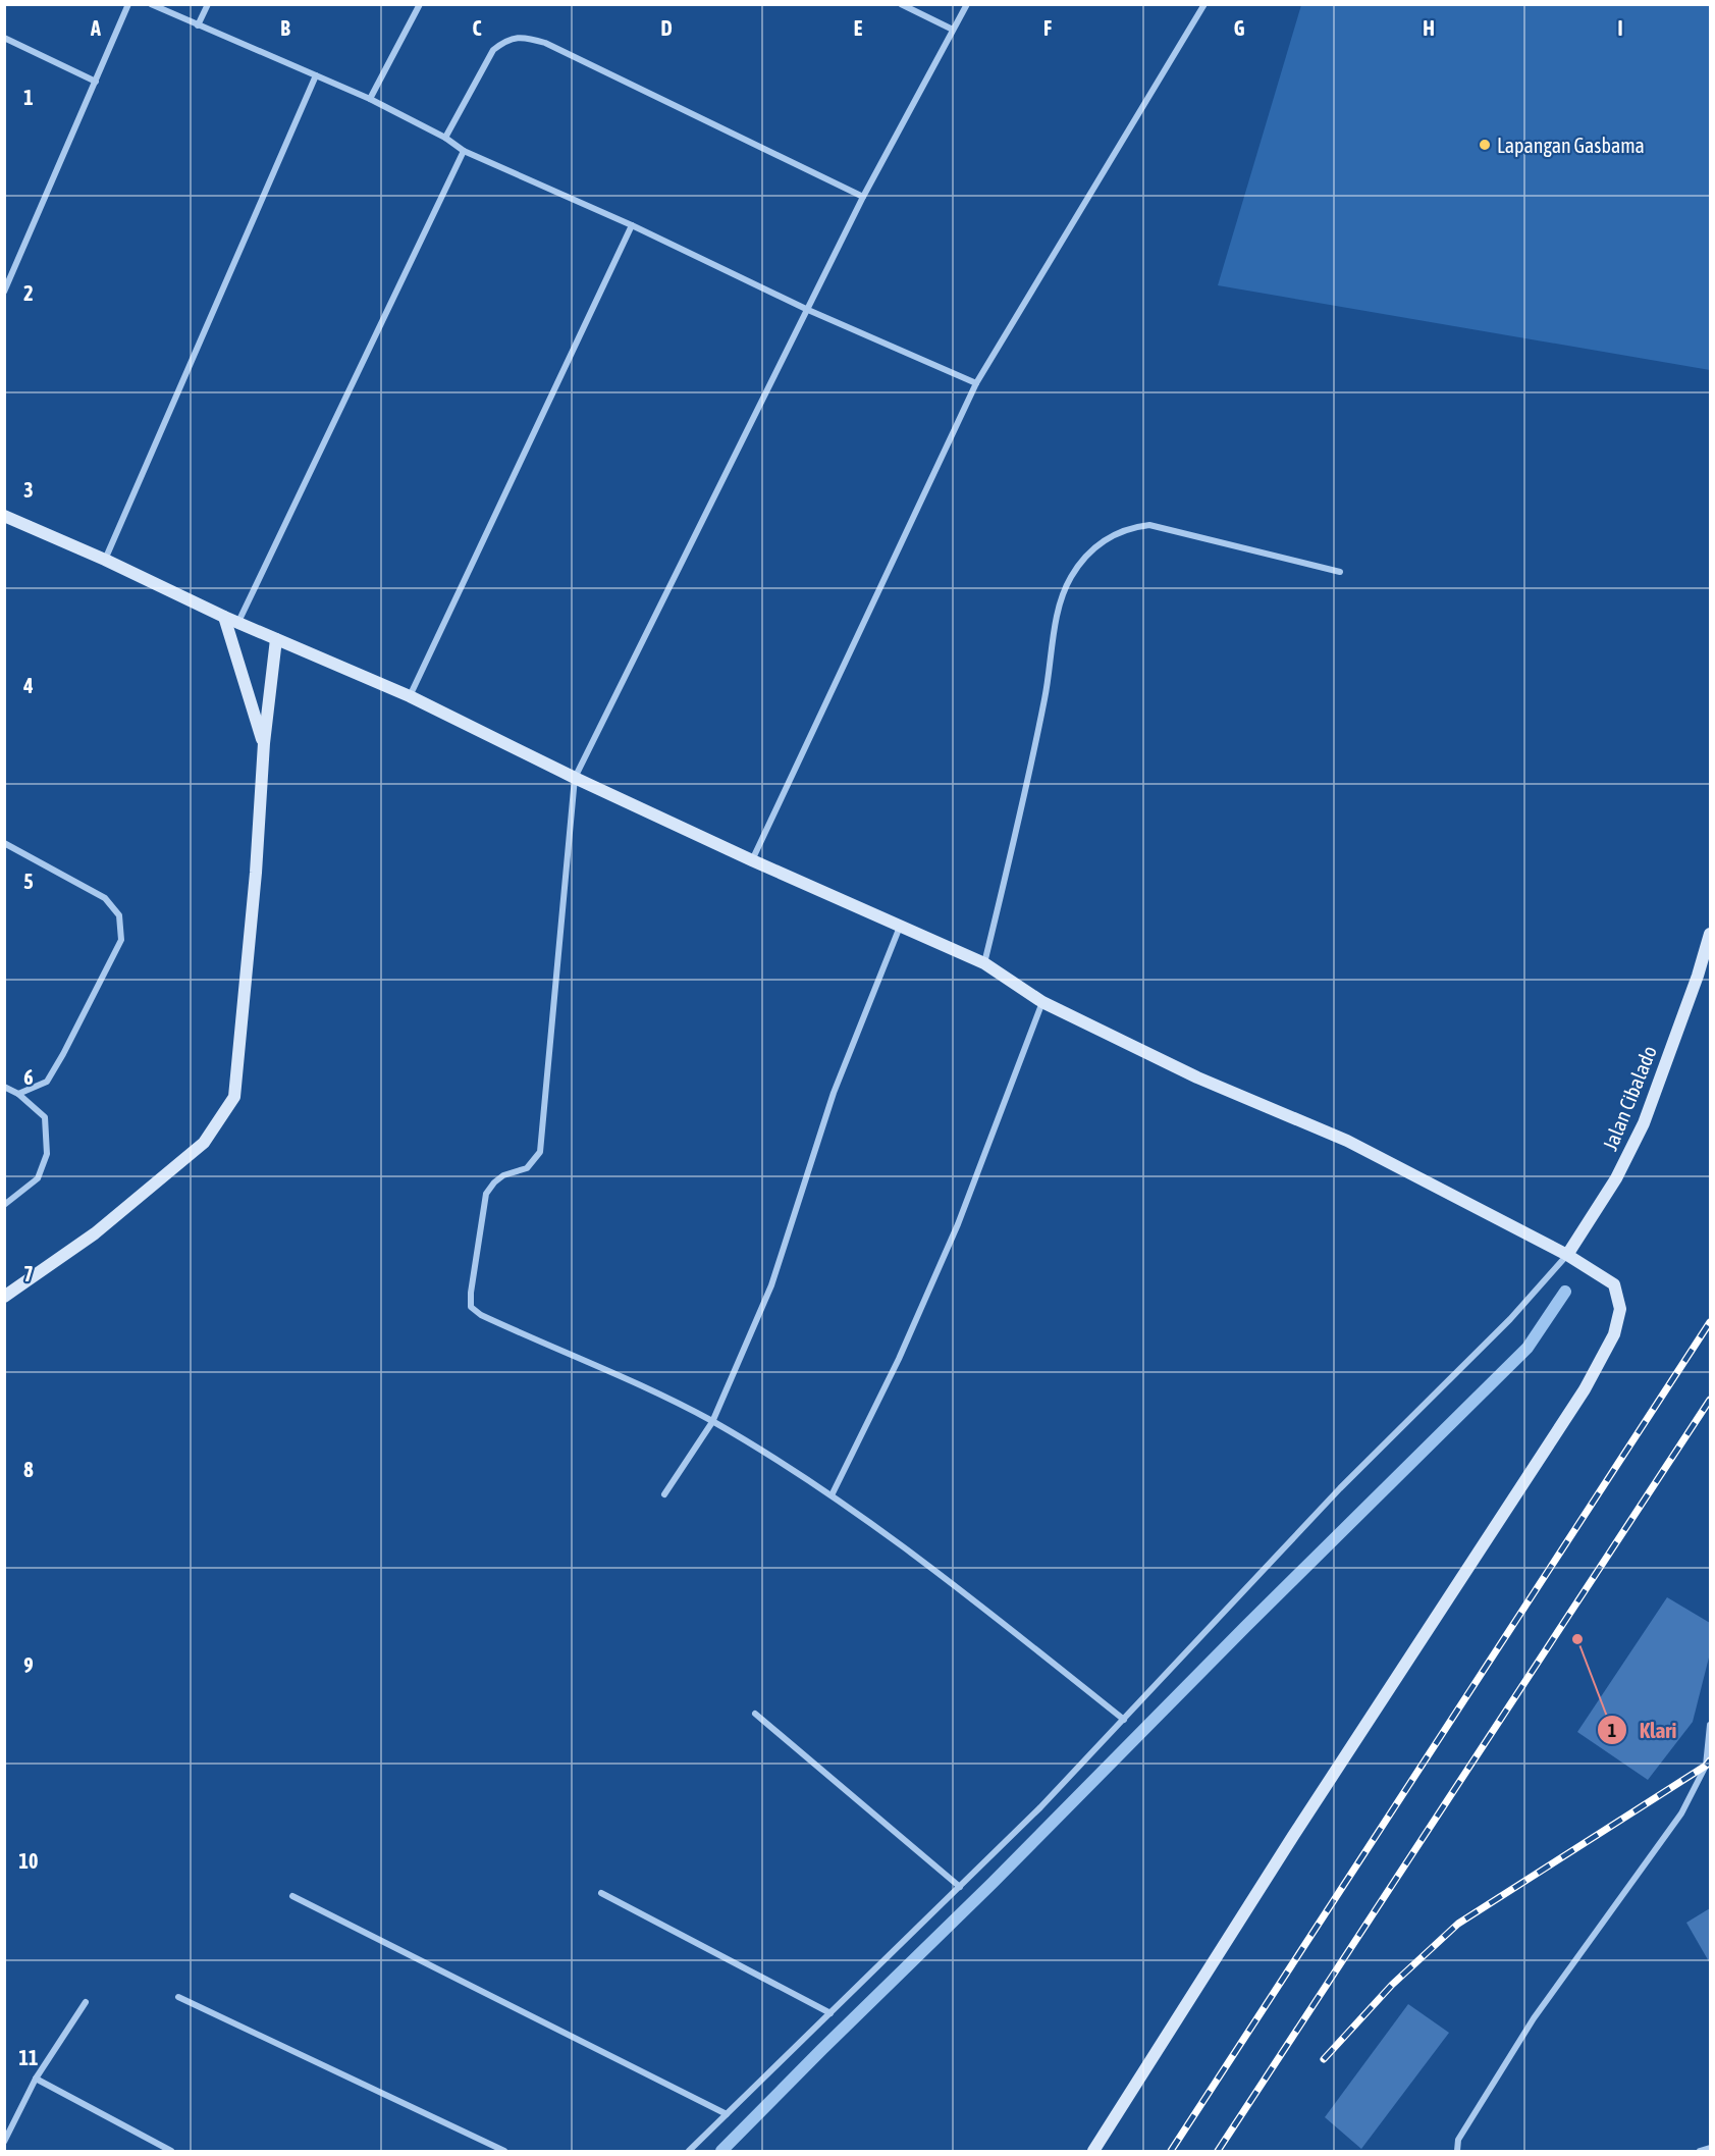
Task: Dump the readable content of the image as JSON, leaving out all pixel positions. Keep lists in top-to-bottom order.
{
  "streets": {
    "street": ["Jalan Cibalado"]
  },
  "places": ["Lapangan Gasbama", "Klari"],
  "grid": {
    "columns": [
      "A",
      "B",
      "C",
      "D",
      "E",
      "F",
      "G",
      "H",
      "I"
    ],
    "rows": [
      "1",
      "2",
      "3",
      "4",
      "5",
      "6",
      "7",
      "8",
      "9",
      "10",
      "11"
    ]
  }
}
